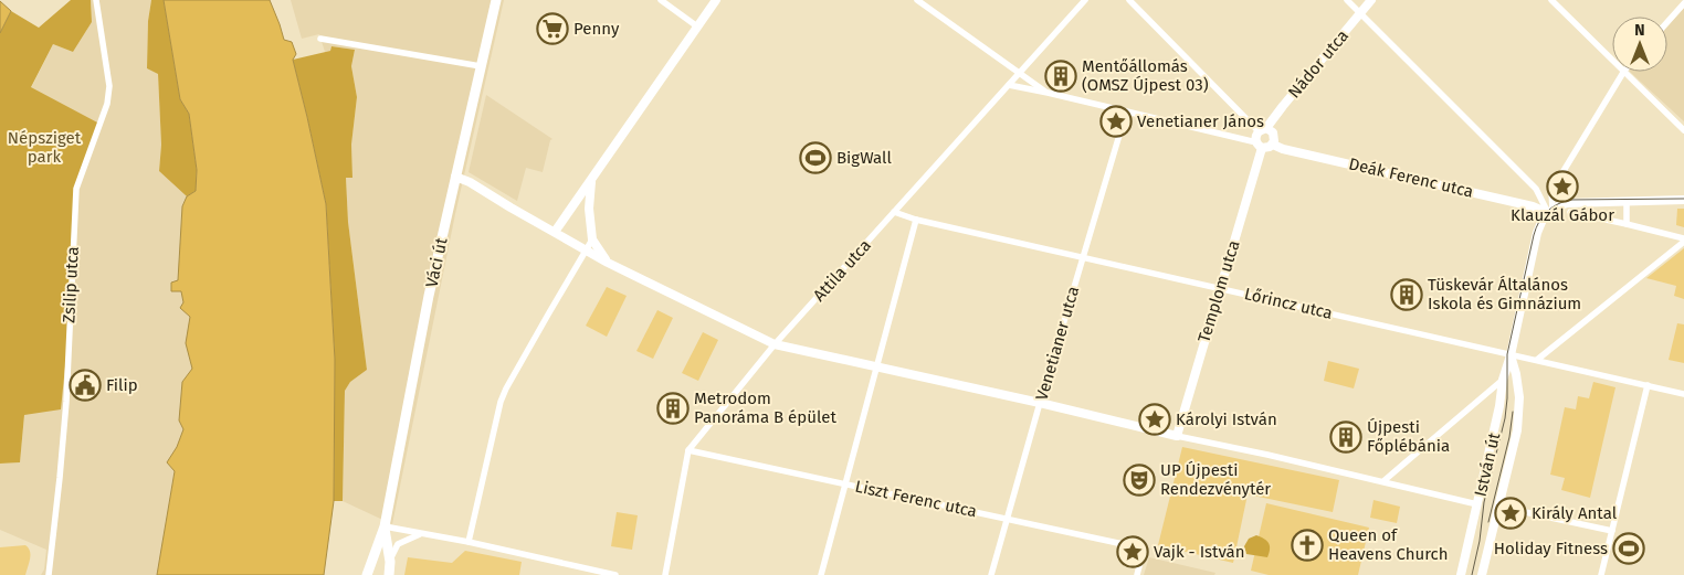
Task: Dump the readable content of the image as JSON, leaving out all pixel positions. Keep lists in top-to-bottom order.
{
  "streets": {
    "main road": ["Váci út"],
    "street": [
      "Nádor utca",
      "Deák Ferenc utca",
      "Attila utca",
      "Zsilip utca",
      "Templom utca",
      "Lőrincz utca",
      "Venetianer utca",
      "István út",
      "Liszt Ferenc utca"
    ]
  },
  "crossings": [
    ["Nádor utca", "Deák Ferenc utca"],
    ["Nádor utca", "Templom utca"],
    ["Deák Ferenc utca", "Templom utca"],
    ["Deák Ferenc utca", "István út"],
    ["Attila utca", "Lőrincz utca"],
    ["Attila utca", "Liszt Ferenc utca"],
    ["Templom utca", "Lőrincz utca"],
    ["Lőrincz utca", "Venetianer utca"],
    ["Lőrincz utca", "István út"],
    ["Venetianer utca", "Liszt Ferenc utca"]
  ],
  "parks": ["Népsziget park"],
  "places": {
    "supermarket": ["Penny"],
    "building": [
      "Mentőállomás (OMSZ Újpest 03)",
      "Tüskevár Általános Iskola és Gimnázium",
      "Metrodom Panoráma B épület",
      "Újpesti Főplébánia"
    ],
    "place": [
      "Venetianer János",
      "Klauzál Gábor",
      "Károlyi István",
      "Király Antal",
      "Vajk - István"
    ],
    "sports": ["BigWall", "Holiday Fitness"],
    "public building": ["Filip"],
    "theatre": ["UP Újpesti Rendezvénytér"],
    "church": ["Queen of Heavens Church"]
  },
  "north": "top"
}
